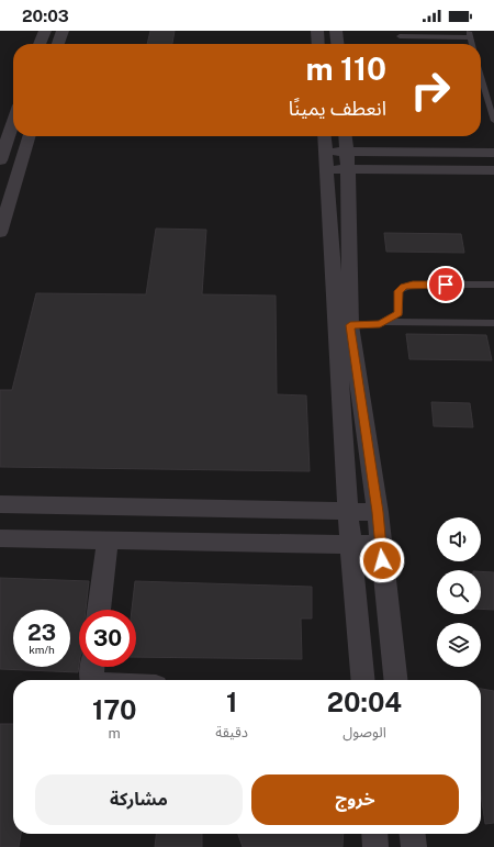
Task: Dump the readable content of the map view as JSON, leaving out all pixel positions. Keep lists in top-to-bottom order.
{
  "page": {
    "status": "20:03",
    "turn": ["110 m", "انعطف يمينًا"],
    "speed": "23 km/h",
    "limit": "30",
    "eta": [
      "20:04",
      "الوصول",
      "1",
      "دقيقة",
      "170",
      "m"
    ],
    "buttons": ["خروج", "مشاركة"]
  }
}
